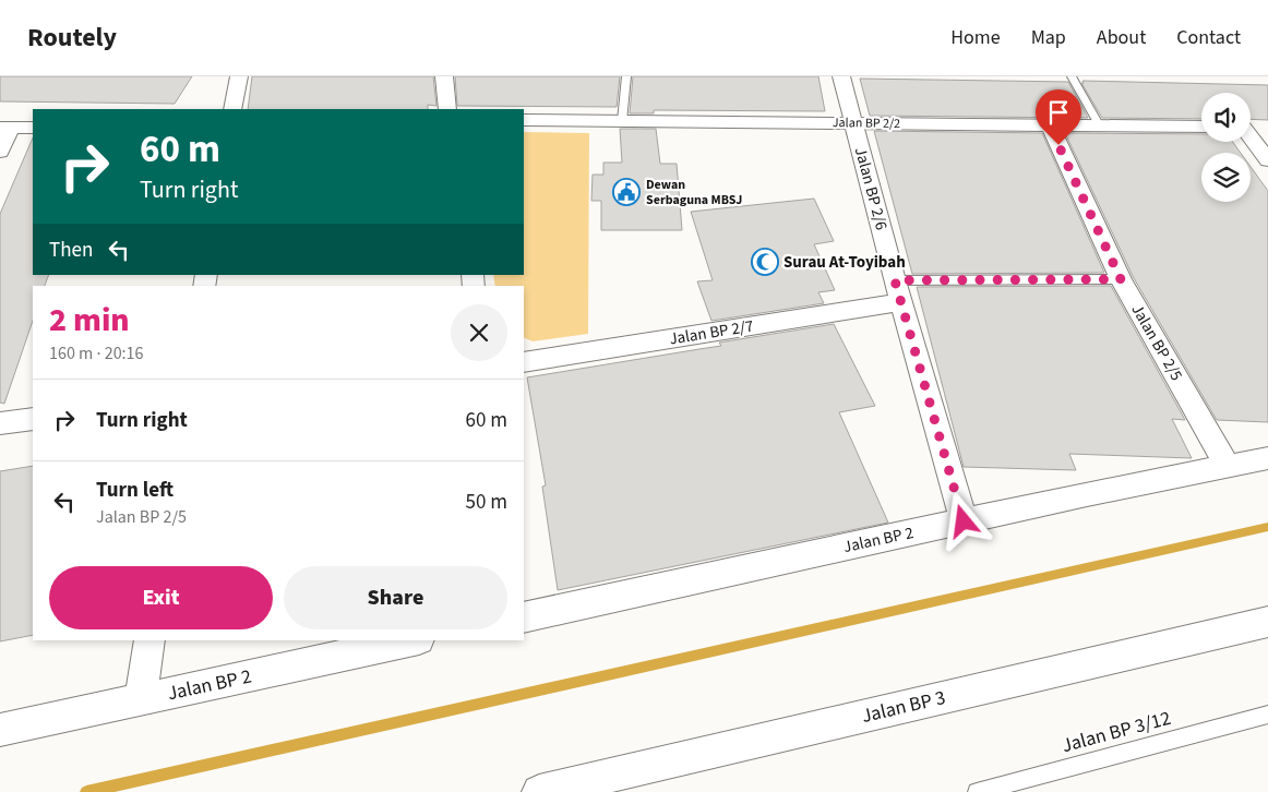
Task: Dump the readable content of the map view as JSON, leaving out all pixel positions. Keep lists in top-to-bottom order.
{
  "streets": {
    "street": [
      "Jalan BP 2/2",
      "Jalan BP 2/6",
      "Jalan BP 2/7",
      "Jalan BP 2/5",
      "Jalan BP 2",
      "Jalan BP 3"
    ],
    "lane": ["Jalan BP 3/12"]
  },
  "crossings": [
    ["Jalan BP 2/2", "Jalan BP 2/6"],
    ["Jalan BP 2/2", "Jalan BP 2/5"],
    ["Jalan BP 2/6", "Jalan BP 2/7"],
    ["Jalan BP 2/6", "Jalan BP 2"],
    ["Jalan BP 2/5", "Jalan BP 2"]
  ],
  "places": {
    "public building": ["Dewan Serbaguna MBSJ"],
    "mosque": ["Surau At-Toyibah"]
  },
  "page": {
    "header": "Routely",
    "nav": [
      "Home",
      "Map",
      "About",
      "Contact"
    ],
    "turn": ["60 m", "Turn right"],
    "then": "Then",
    "heading": ["2 min", "160 m · 20:16"],
    "list": [
      {
        "name": "Turn right",
        "value": "60 m"
      },
      {
        "name": "Turn left",
        "note": "Jalan BP 2/5",
        "value": "50 m"
      }
    ],
    "buttons": ["Exit", "Share"]
  }
}
